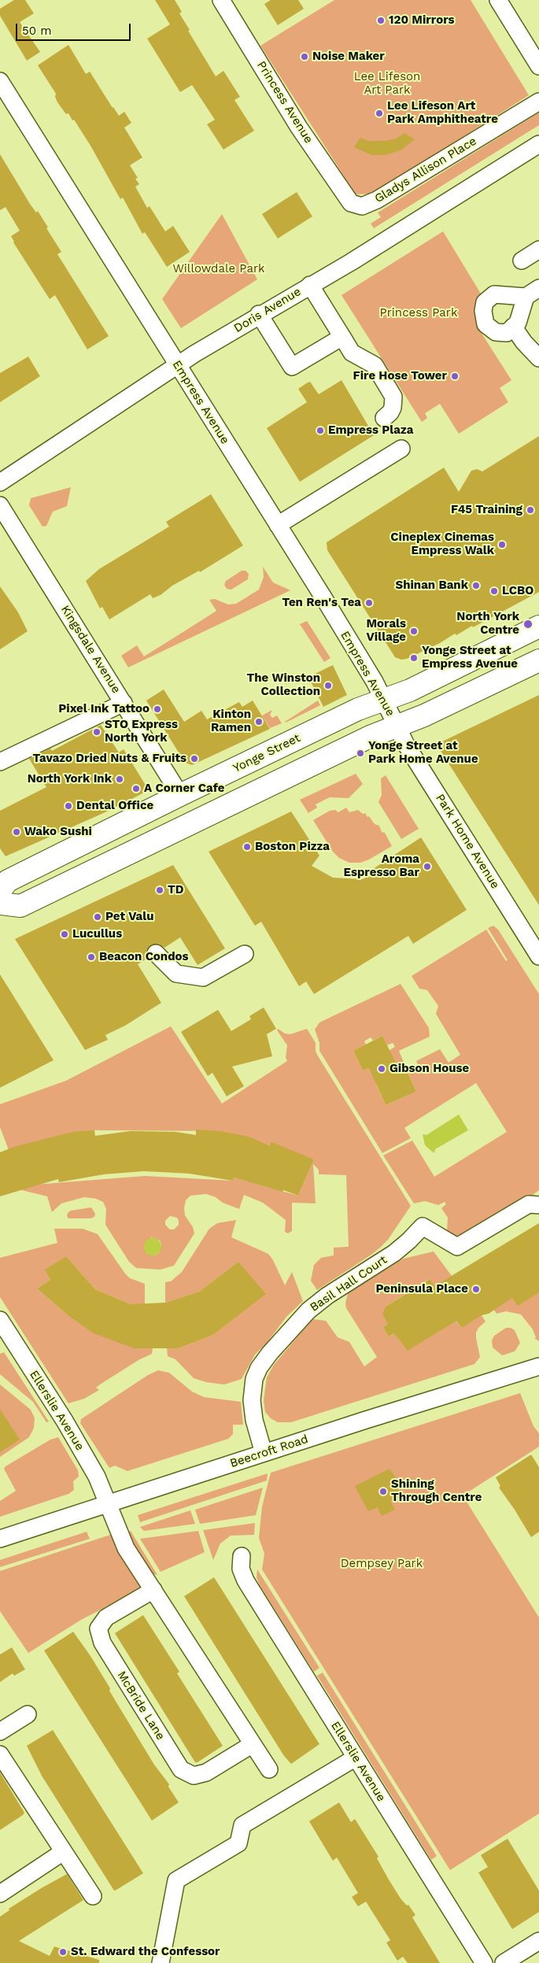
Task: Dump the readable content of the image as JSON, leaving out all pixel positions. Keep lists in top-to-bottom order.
{
  "streets": {
    "main road": ["Yonge Street"],
    "street": [
      "Princess Avenue",
      "Gladys Allison Place",
      "Doris Avenue",
      "Empress Avenue",
      "Kingsdale Avenue",
      "Park Home Avenue",
      "Basil Hall Court",
      "Ellerslie Avenue",
      "Beecroft Road",
      "McBride Lane"
    ]
  },
  "crossings": [
    ["Princess Avenue", "Gladys Allison Place"],
    ["Doris Avenue", "Empress Avenue"],
    ["Empress Avenue", "Yonge Street"],
    ["Empress Avenue", "Park Home Avenue"],
    ["Kingsdale Avenue", "Yonge Street"],
    ["Basil Hall Court", "Beecroft Road"],
    ["Ellerslie Avenue", "Beecroft Road"]
  ],
  "parks": [
    "Lee Lifeson Art Park",
    "Willowdale Park",
    "Princess Park",
    "Dempsey Park"
  ],
  "places": [
    "120 Mirrors",
    "Noise Maker",
    "Lee Lifeson Art Park Amphitheatre",
    "Fire Hose Tower",
    "Empress Plaza",
    "F45 Training",
    "Cineplex Cinemas Empress Walk",
    "Shinan Bank",
    "LCBO",
    "Ten Ren's Tea",
    "North York Centre",
    "Morals Village",
    "Yonge Street at Empress Avenue",
    "The Winston Collection",
    "Pixel Ink Tattoo",
    "Kinton Ramen",
    "STO Express North York",
    "Yonge Street at Park Home Avenue",
    "Tavazo Dried Nuts & Fruits",
    "North York Ink",
    "A Corner Cafe",
    "Dental Office",
    "Wako Sushi",
    "Boston Pizza",
    "Aroma Espresso Bar",
    "TD",
    "Pet Valu",
    "Lucullus",
    "Beacon Condos",
    "Gibson House",
    "Peninsula Place",
    "Shining Through Centre",
    "St. Edward the Confessor"
  ],
  "scale_bar": "50 m"
}
